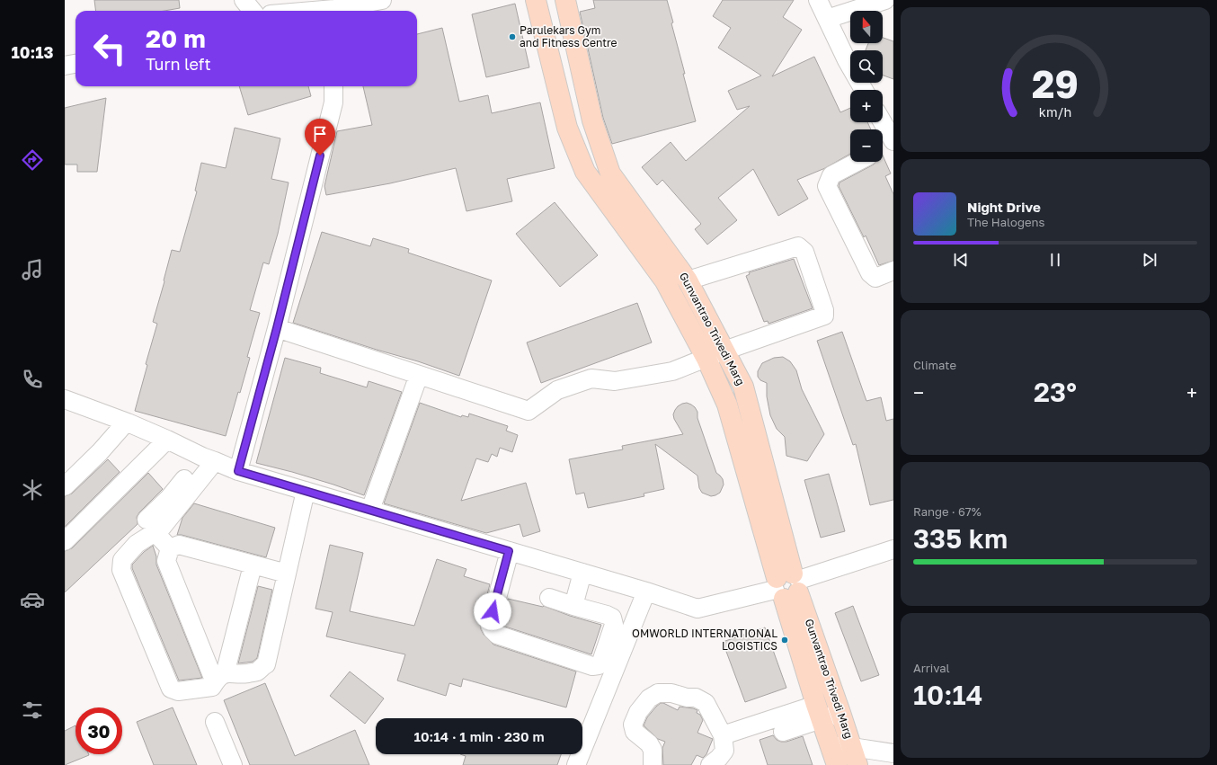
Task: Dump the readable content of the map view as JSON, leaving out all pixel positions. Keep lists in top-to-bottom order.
{
  "streets": {
    "street": ["Gunvantrao Trivedi Marg"]
  },
  "places": ["Parulekars Gym and Fitness Centre", "OMWORLD INTERNATIONAL LOGISTICS"],
  "north": "top",
  "page": {
    "tabs": "10:13",
    "map_buttons": ["+", "−"],
    "turn": ["20 m", "Turn left"],
    "song": ["Night Drive", "The Halogens"],
    "tile": [
      "Climate",
      ["Range · 67%", "335 km"],
      ["Arrival", "10:14"]
    ],
    "heat": ["−", "23°", "+"],
    "limit": "30",
    "trip": "10:14 · 1 min · 230 m",
    "gauge": ["29", "km/h"]
  }
}
